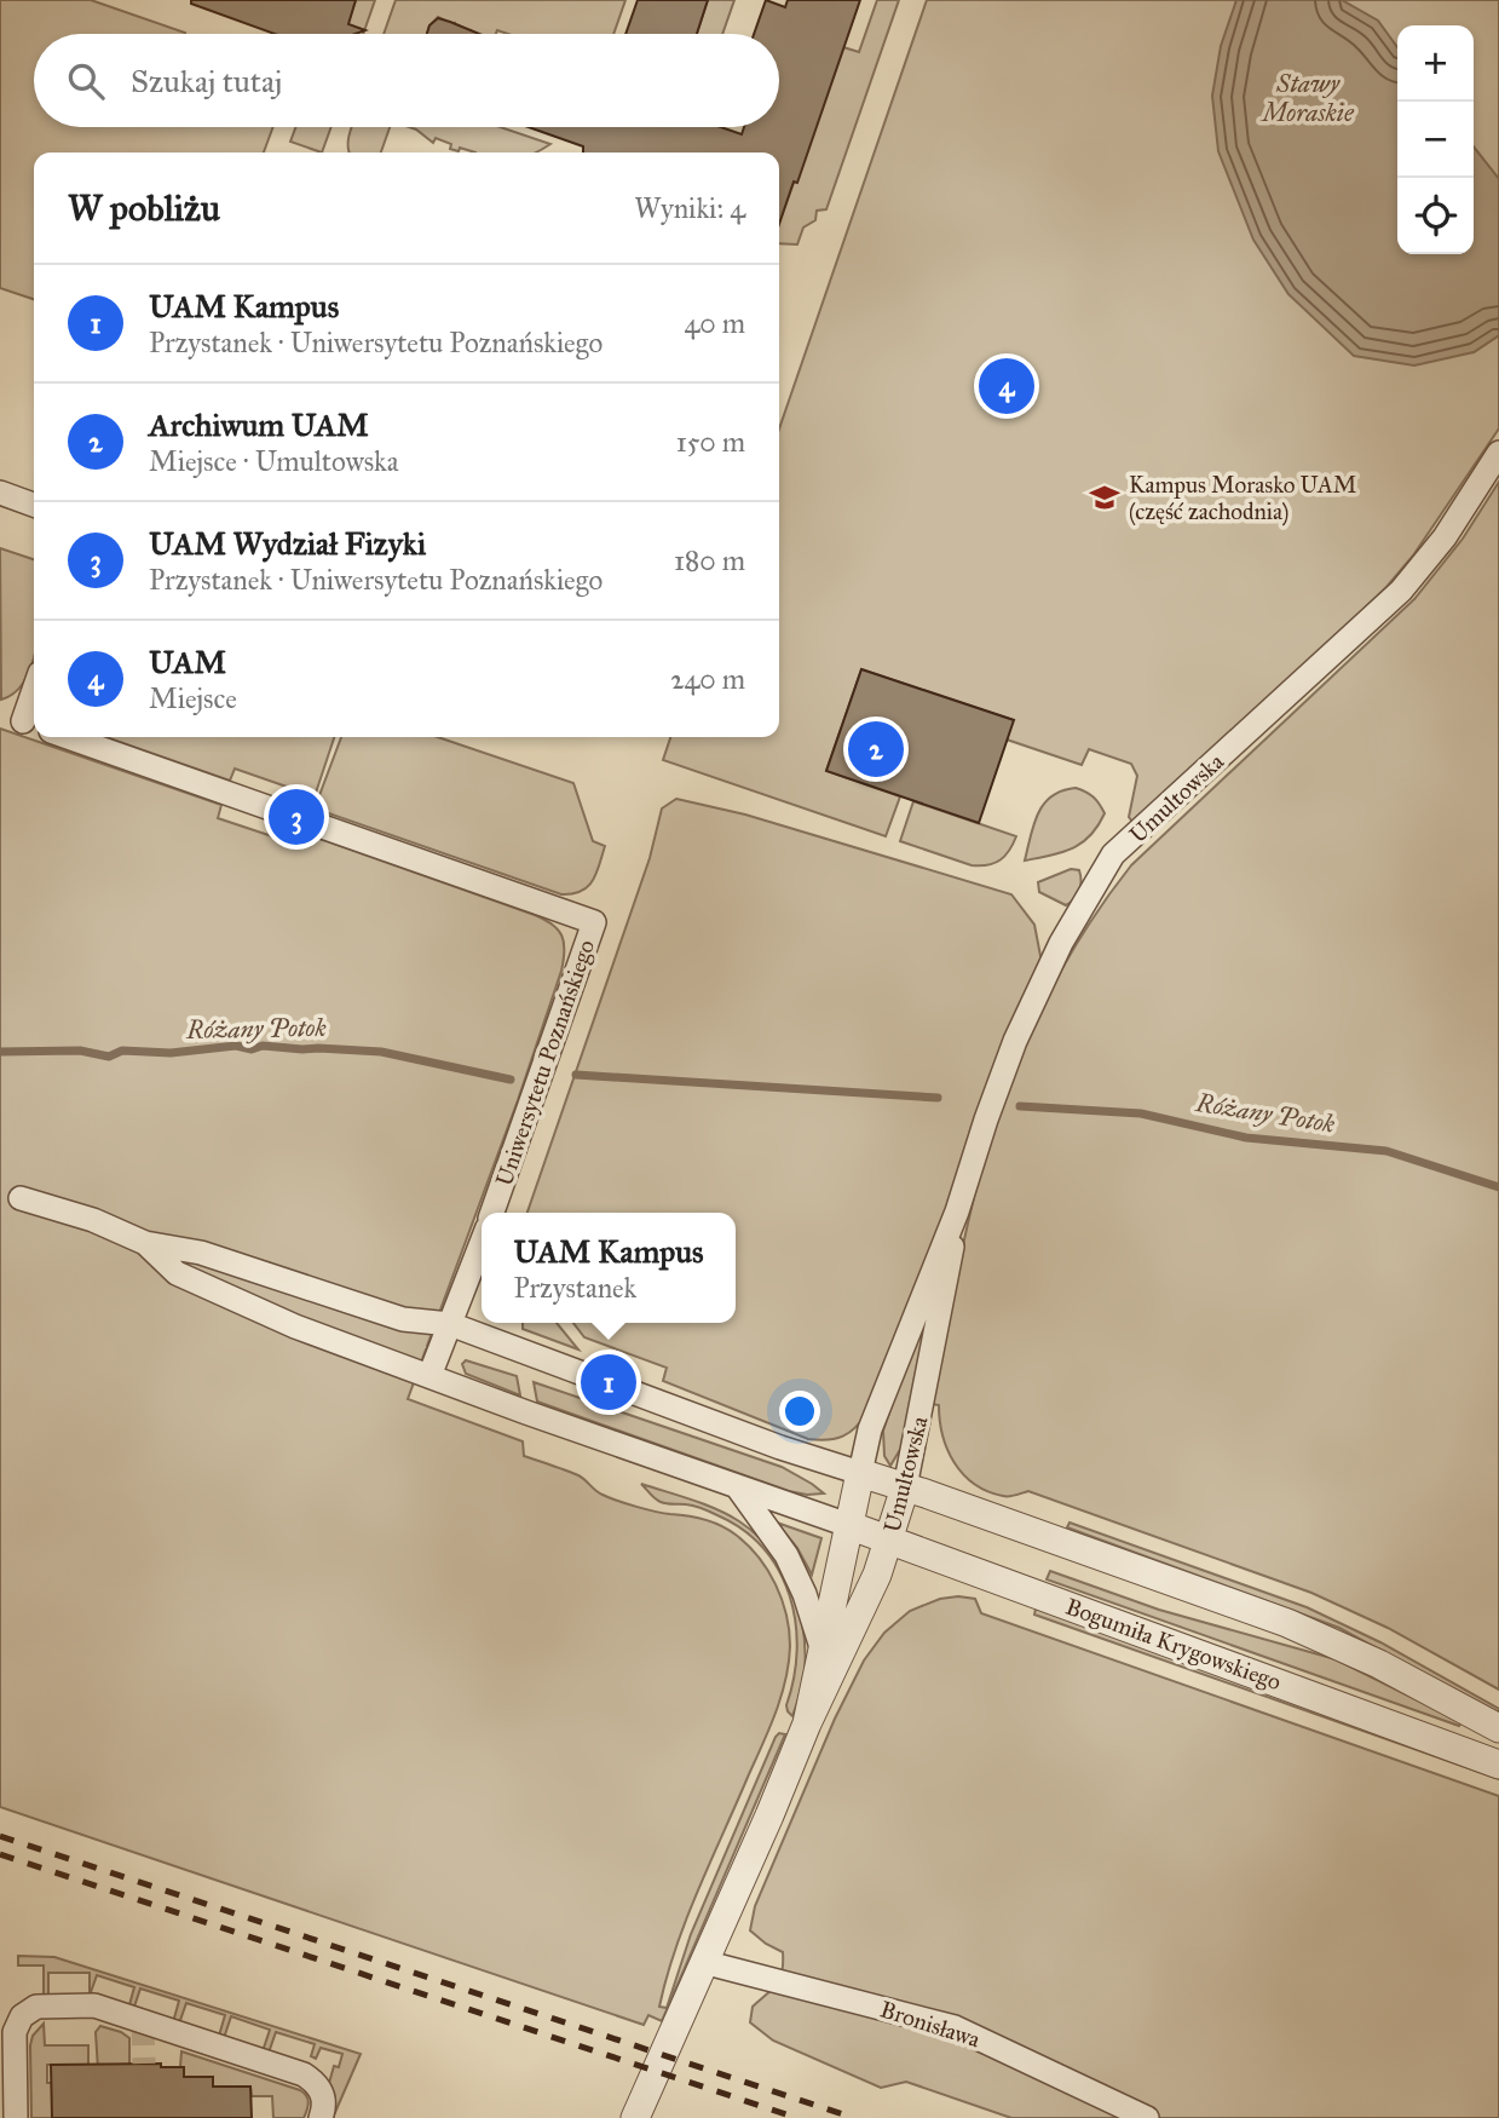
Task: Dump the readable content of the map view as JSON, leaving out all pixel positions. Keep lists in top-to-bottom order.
{
  "streets": {
    "street": [
      "Umultowska",
      "Uniwersytetu Poznańskiego",
      "Bogumiła Krygowskiego",
      "Bronisława"
    ]
  },
  "crossings": [
    ["Umultowska", "Bogumiła Krygowskiego"],
    ["Umultowska", "Bronisława"]
  ],
  "water": ["Stawy Moraskie", "Różany Potok"],
  "places": {
    "school or university": ["Kampus Morasko UAM (część zachodnia)"]
  },
  "page": {
    "map_buttons": ["+", "−"],
    "search": "Szukaj tutaj",
    "heading": ["W pobliżu", "Wyniki: 4"],
    "list": [
      {
        "mark": "1",
        "name": "UAM Kampus",
        "note": "Przystanek · Uniwersytetu Poznańskiego",
        "value": "40 m"
      },
      {
        "mark": "2",
        "name": "Archiwum UAM",
        "note": "Miejsce · Umultowska",
        "value": "150 m"
      },
      {
        "mark": "3",
        "name": "UAM Wydział Fizyki",
        "note": "Przystanek · Uniwersytetu Poznańskiego",
        "value": "180 m"
      },
      {
        "mark": "4",
        "name": "UAM",
        "note": "Miejsce",
        "value": "240 m"
      }
    ],
    "pins": [
      "4",
      "2",
      "3",
      "1"
    ],
    "popup": ["UAM Kampus", "Przystanek"]
  }
}
